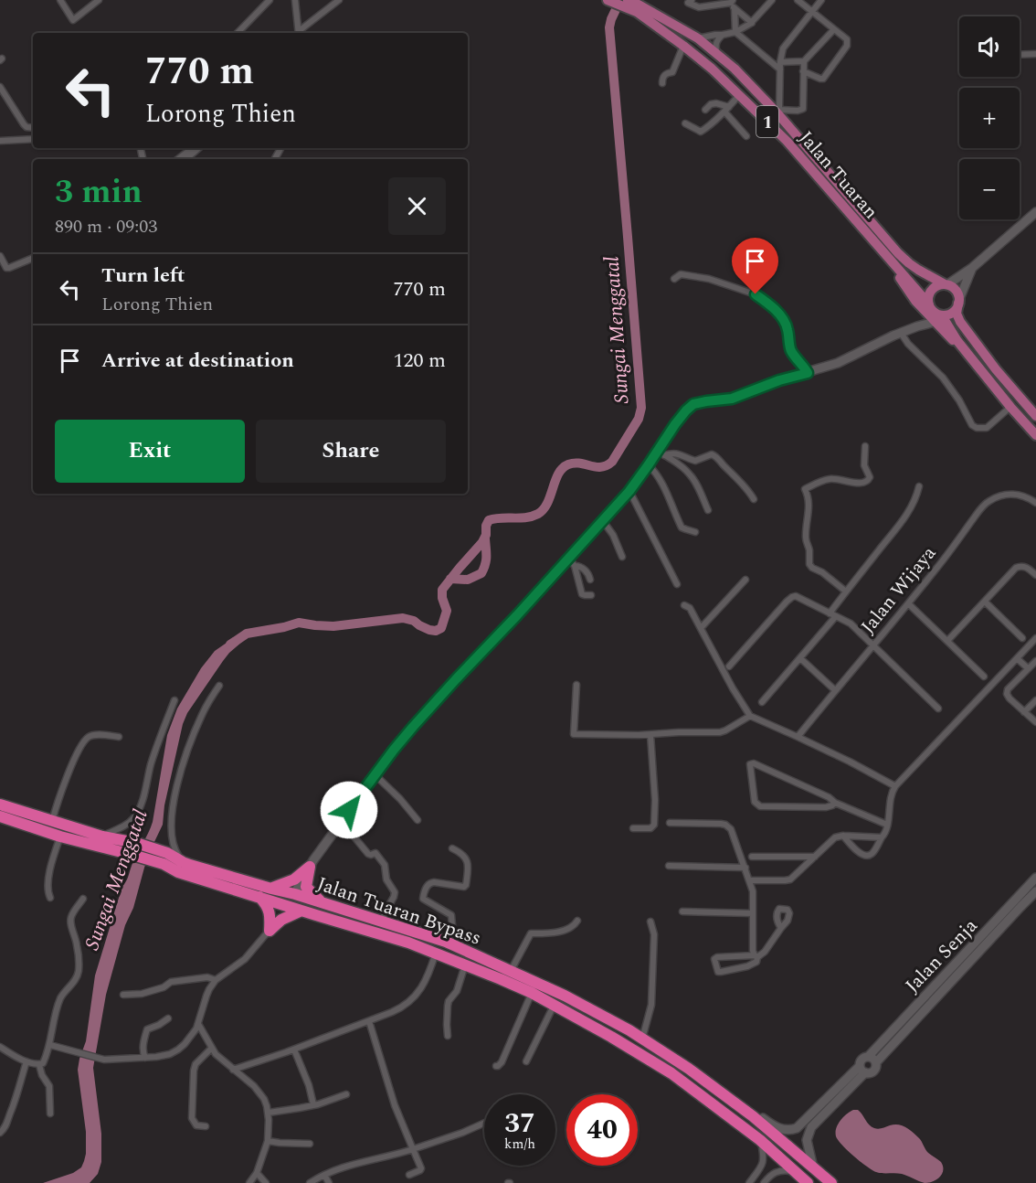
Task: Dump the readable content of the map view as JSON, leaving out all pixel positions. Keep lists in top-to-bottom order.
{
  "streets": {
    "highway": ["Jalan Tuaran Bypass"],
    "main road": ["1", "Jalan Tuaran"],
    "street": ["Jalan Wijaya", "Jalan Senja"]
  },
  "crossings": [
    ["1", "Jalan Tuaran"],
    ["Jalan Tuaran Bypass", "Jalan Senja"]
  ],
  "water": ["Sungai Menggatal"],
  "page": {
    "map_buttons": ["+", "−"],
    "turn": ["770 m", "Lorong Thien"],
    "heading": ["3 min", "890 m · 09:03"],
    "list": [
      {
        "name": "Turn left",
        "note": "Lorong Thien",
        "value": "770 m"
      },
      {
        "name": "Arrive at destination",
        "value": "120 m"
      }
    ],
    "buttons": ["Exit", "Share"],
    "speed": "37 km/h",
    "limit": "40"
  }
}
